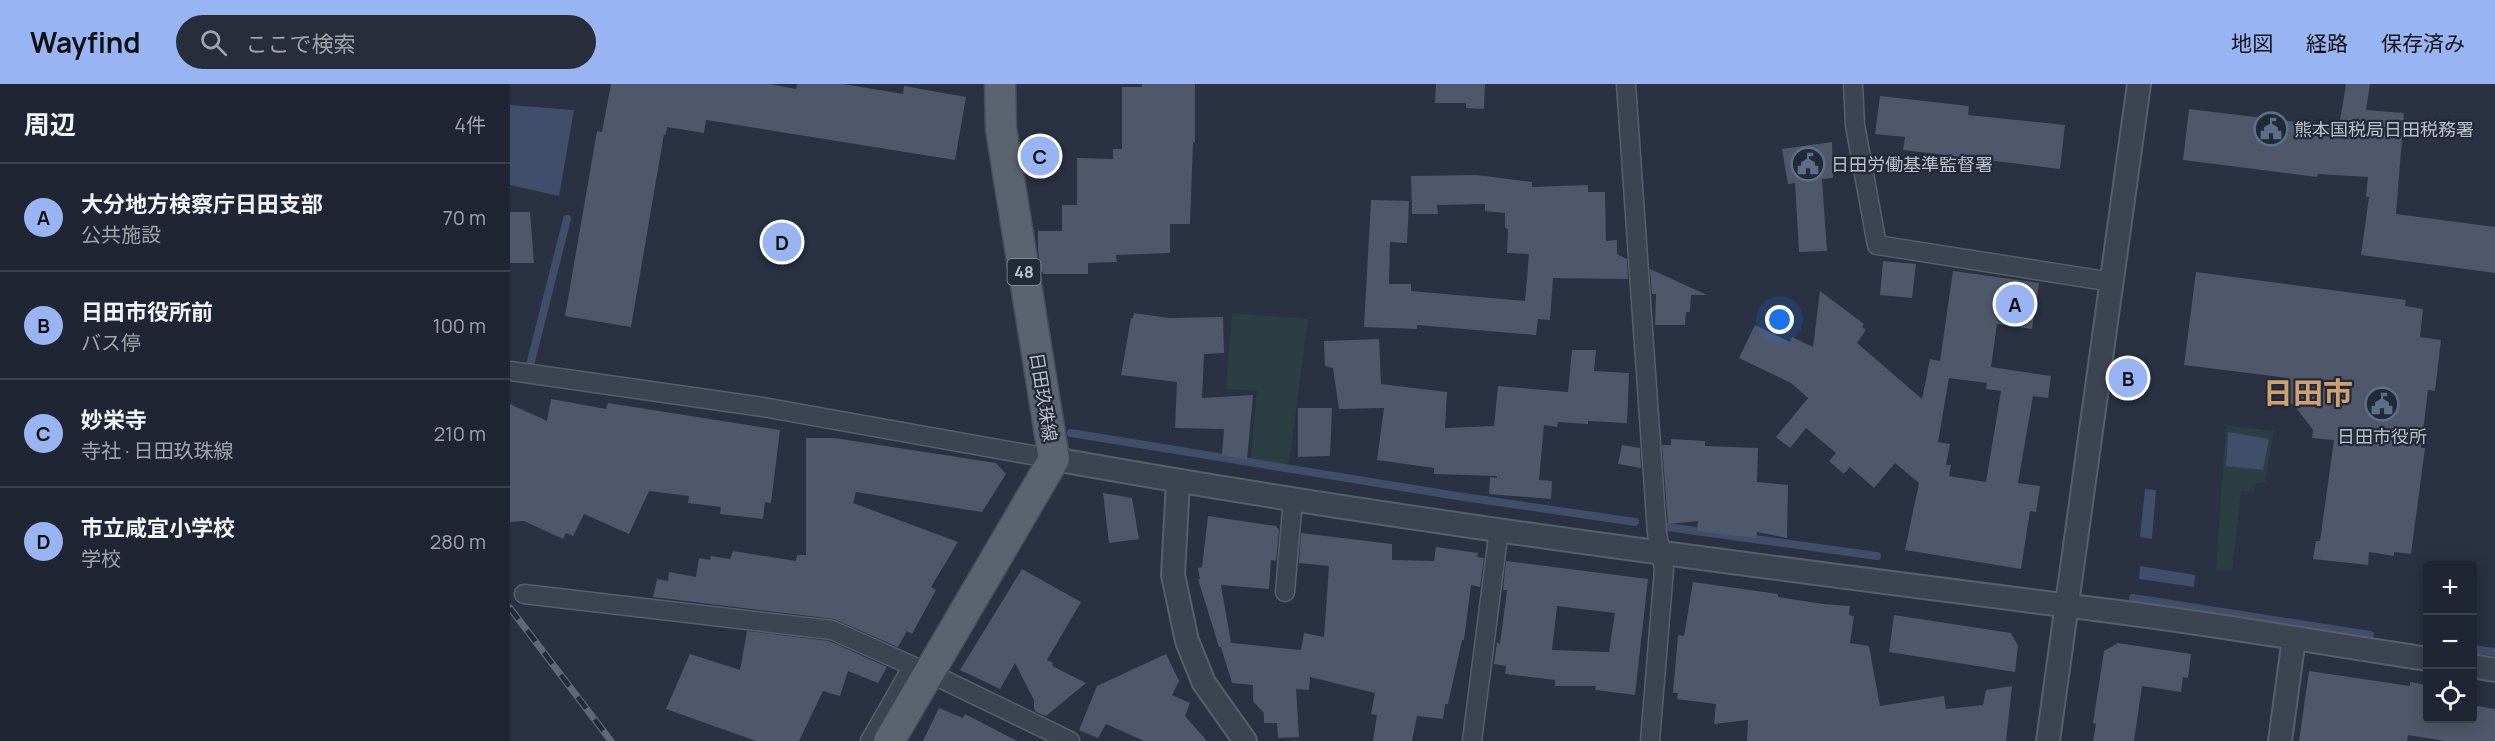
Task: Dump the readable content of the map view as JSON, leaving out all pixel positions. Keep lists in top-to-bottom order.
{
  "streets": {
    "main road": ["48", "日田玖珠線"]
  },
  "districts": ["日田市"],
  "places": {
    "public building": ["熊本国税局日田税務署", "日田労働基準監督署", "日田市役所"]
  },
  "page": {
    "header": "Wayfind",
    "search": "ここで検索",
    "nav": ["地図", "経路", "保存済み"],
    "heading": ["周辺", "4件"],
    "pins": [
      "C",
      "D",
      "A",
      "B"
    ],
    "list": [
      {
        "mark": "A",
        "name": "大分地方検察庁日田支部",
        "note": "公共施設",
        "value": "70 m"
      },
      {
        "mark": "B",
        "name": "日田市役所前",
        "note": "バス停",
        "value": "100 m"
      },
      {
        "mark": "C",
        "name": "妙栄寺",
        "note": "寺社 · 日田玖珠線",
        "value": "210 m"
      },
      {
        "mark": "D",
        "name": "市立咸宜小学校",
        "note": "学校",
        "value": "280 m"
      }
    ],
    "map_buttons": ["+", "−"]
  }
}
